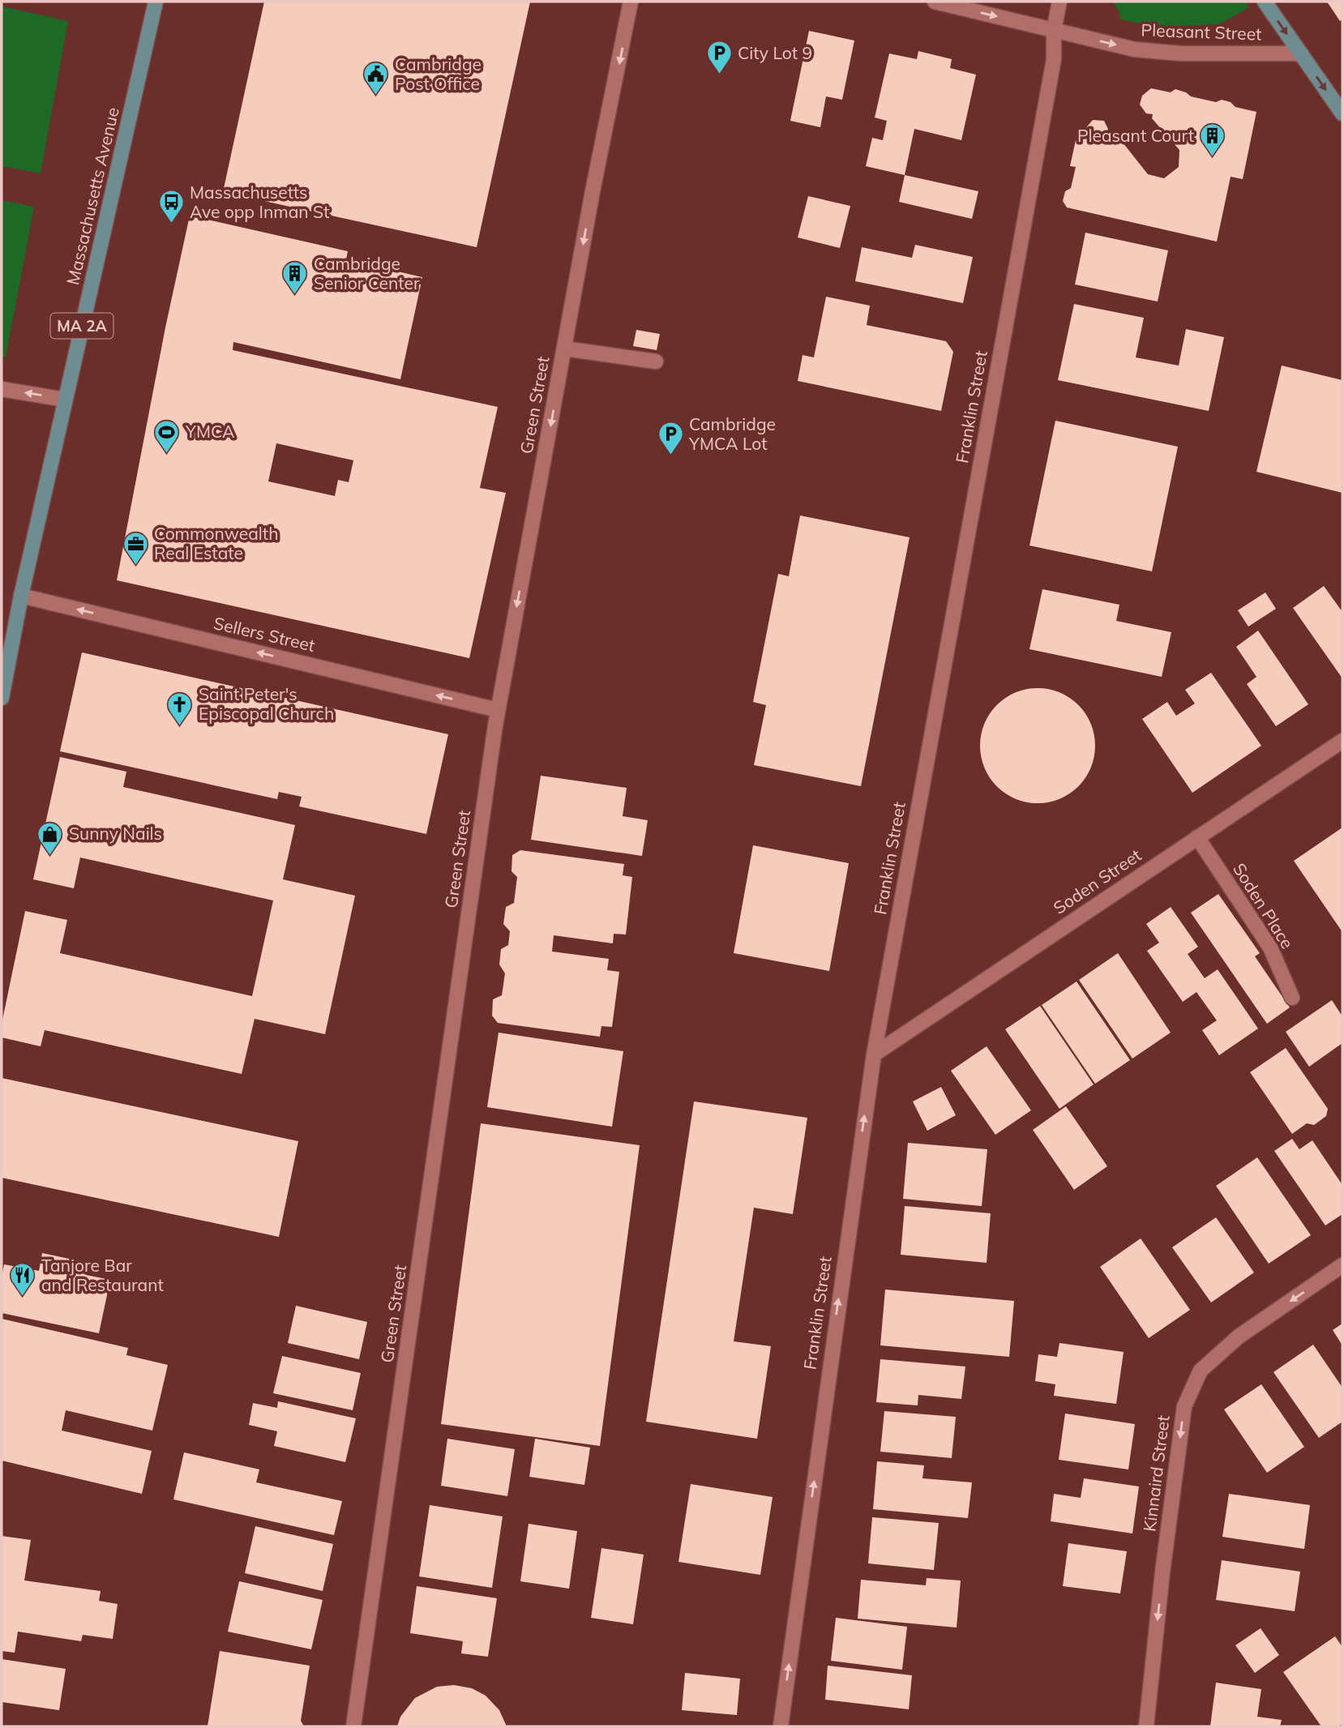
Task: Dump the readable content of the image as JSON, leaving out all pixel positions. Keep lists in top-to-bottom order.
{
  "streets": {
    "main road": ["Massachusetts Avenue", "MA 2A"],
    "street": [
      "Pleasant Street",
      "Green Street",
      "Franklin Street",
      "Sellers Street",
      "Soden Street",
      "Soden Place",
      "Kinnaird Street"
    ]
  },
  "crossings": [
    ["Pleasant Street", "Franklin Street"],
    ["Massachusetts Avenue", "Sellers Street"],
    ["Green Street", "Sellers Street"],
    ["Franklin Street", "Soden Street"],
    ["Soden Street", "Soden Place"]
  ],
  "one_way": [
    "Pleasant Street",
    "Green Street",
    "Franklin Street",
    "Sellers Street",
    "Kinnaird Street"
  ],
  "places": {
    "parking": ["City Lot 9", "Cambridge YMCA Lot"],
    "public building": ["Cambridge Post Office"],
    "building": ["Pleasant Court", "Cambridge Senior Center"],
    "bus stop": ["Massachusetts Ave opp Inman St"],
    "sports": ["YMCA"],
    "office": ["Commonwealth Real Estate"],
    "church": ["Saint Peter's Episcopal Church"],
    "shop": ["Sunny Nails"],
    "restaurant": ["Tanjore Bar and Restaurant"]
  }
}
